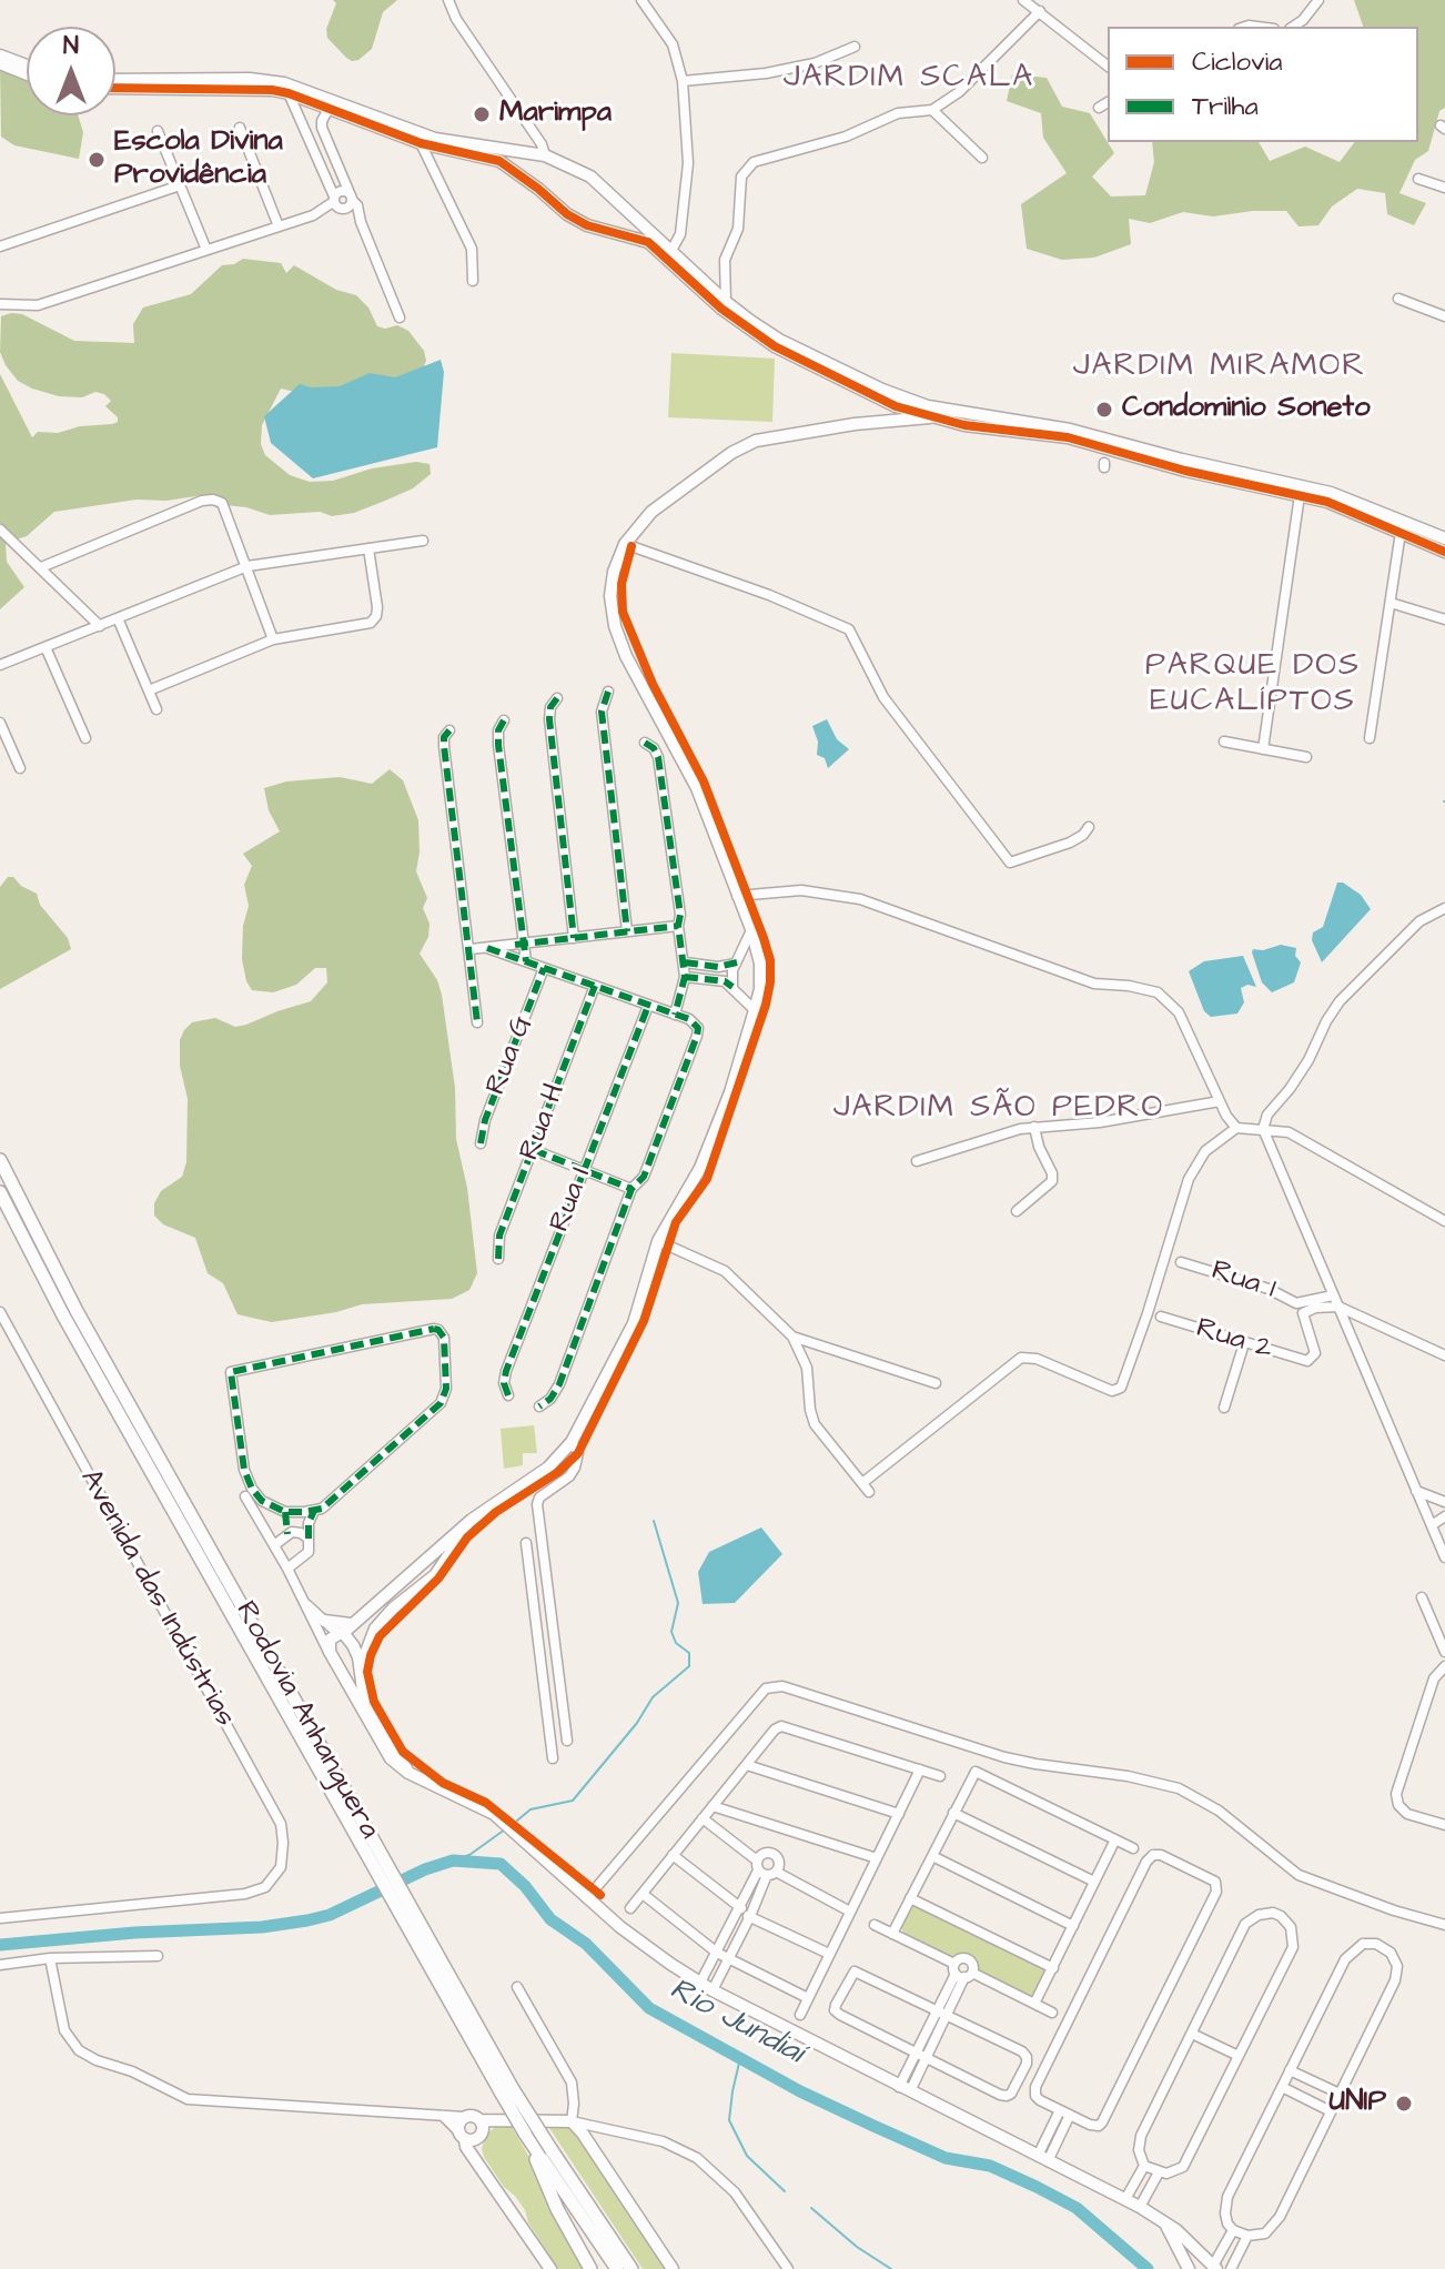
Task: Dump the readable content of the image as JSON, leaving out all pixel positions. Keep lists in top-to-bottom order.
{
  "streets": {
    "highway": ["Rodovia Anhanguera"],
    "street": [
      "Rua G",
      "Rua H",
      "Rua I",
      "Rua 1",
      "Rua 2",
      "Avenida das Indústrias"
    ]
  },
  "crossings": [
    ["Rua 1", "Rua 2"]
  ],
  "districts": [
    "JARDIM SCALA",
    "JARDIM MIRAMOR",
    "PARQUE DOS EUCALÍPTOS",
    "JARDIM SÃO PEDRO"
  ],
  "water": ["Rio Jundiaí"],
  "places": [
    "Marimpa",
    "Escola Divina Providência",
    "Condominio Soneto",
    "UNIP"
  ],
  "legend": ["Ciclovia", "Trilha"],
  "north": "top"
}
